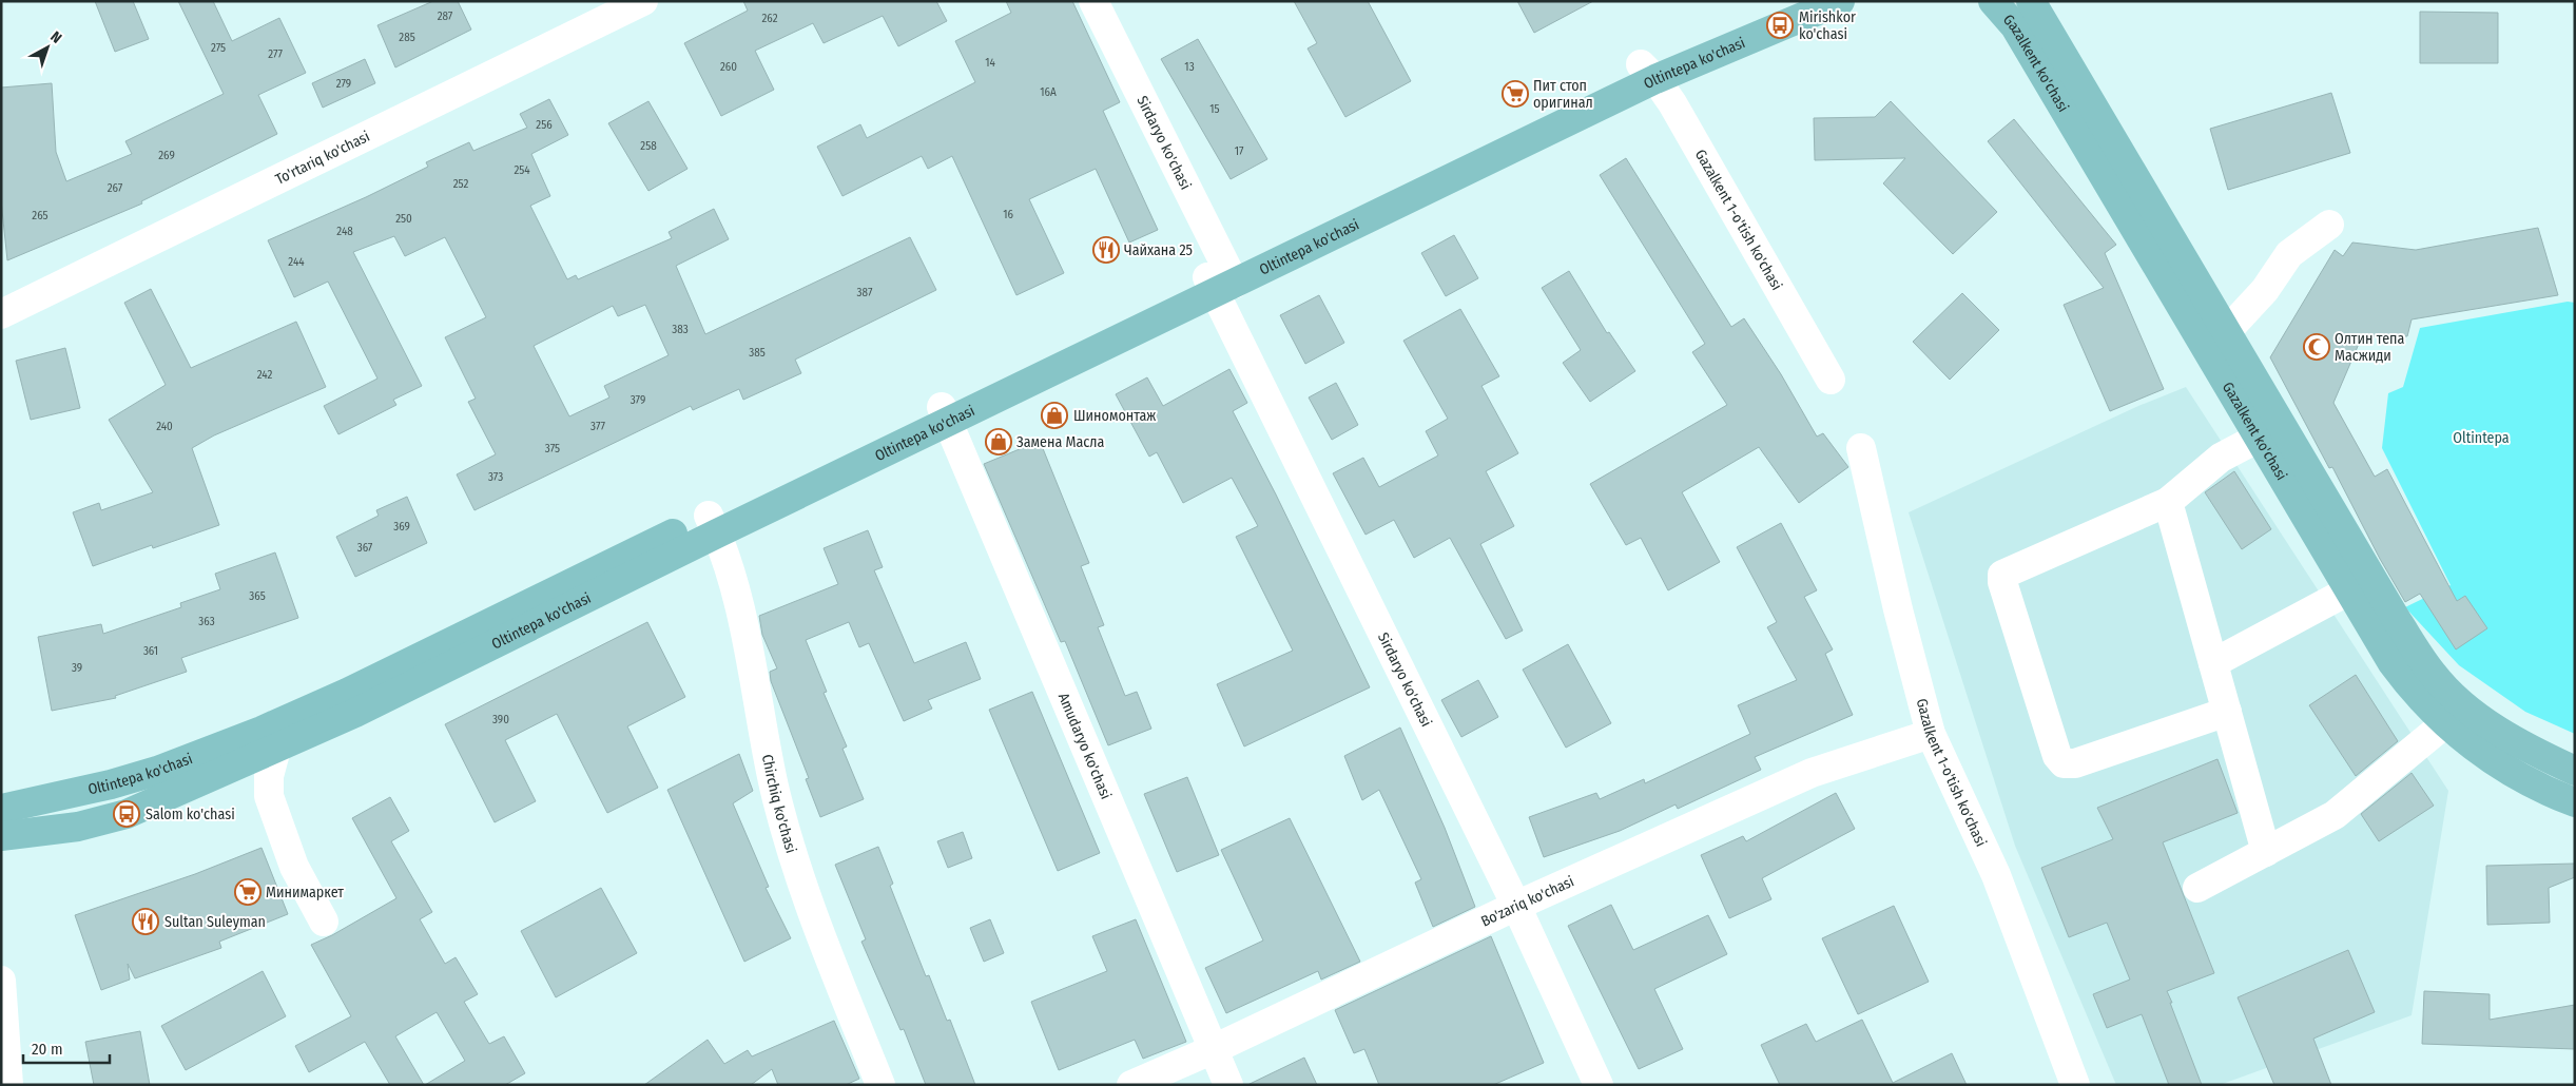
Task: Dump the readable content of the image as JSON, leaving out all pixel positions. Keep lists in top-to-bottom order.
{
  "streets": {
    "main road": ["Oltintepa ko'chasi", "Gazalkent ko'chasi"],
    "street": [
      "Sirdaryo ko'chasi",
      "To'rtariq ko'chasi",
      "Gazalkent 1-o'tish ko'chasi",
      "Amudaryo ko'chasi",
      "Chirchiq ko'chasi",
      "Bo'zariq ko'chasi"
    ]
  },
  "crossings": [
    ["Oltintepa ko'chasi", "Sirdaryo ko'chasi"],
    ["Oltintepa ko'chasi", "Gazalkent 1-o'tish ko'chasi"],
    ["Oltintepa ko'chasi", "Amudaryo ko'chasi"],
    ["Oltintepa ko'chasi", "Chirchiq ko'chasi"],
    ["Sirdaryo ko'chasi", "Bo'zariq ko'chasi"],
    ["Gazalkent 1-o'tish ko'chasi", "Bo'zariq ko'chasi"],
    ["Amudaryo ko'chasi", "Bo'zariq ko'chasi"]
  ],
  "parks": ["Oltintepa"],
  "places": {
    "bus stop": ["Mirishkor ko'chasi", "Salom ko'chasi"],
    "supermarket": ["Пит стоп оригинал", "Минимаркет"],
    "restaurant": ["Чайхана 25", "Sultan Suleyman"],
    "mosque": ["Олтин тепа Масжиди"],
    "shop": ["Шиномонтаж", "Замена Маслa"]
  },
  "house_numbers": [
    "287",
    "262",
    "285",
    "275",
    "277",
    "14",
    "260",
    "13",
    "279",
    "16A",
    "15",
    "256",
    "258",
    "17",
    "269",
    "254",
    "252",
    "267",
    "16",
    "265",
    "250",
    "248",
    "244",
    "387",
    "383",
    "385",
    "242",
    "379",
    "240",
    "377",
    "375",
    "373",
    "369",
    "367",
    "365",
    "363",
    "361",
    "39",
    "390"
  ],
  "scale_bar": "20 m",
  "north": "top right"
}
